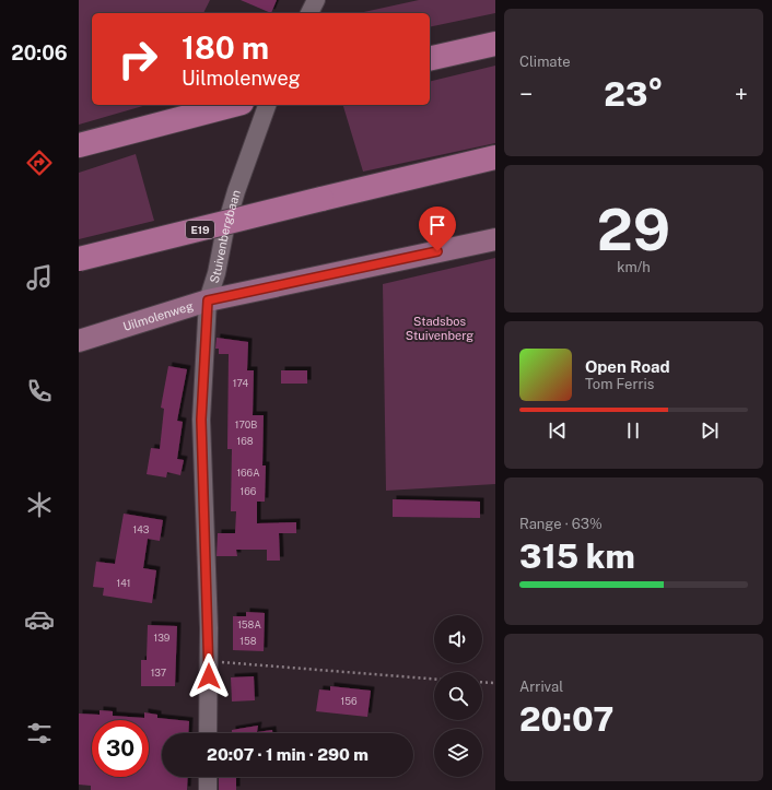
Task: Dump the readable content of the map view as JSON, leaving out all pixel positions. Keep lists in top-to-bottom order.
{
  "streets": {
    "highway": ["E19"],
    "main road": ["Uilmolenweg"],
    "street": ["Stuivenbergbaan"]
  },
  "crossings": [
    ["Stuivenbergbaan", "Uilmolenweg"]
  ],
  "parks": ["Stadsbos Stuivenberg"],
  "house_numbers": [
    "174",
    "170B",
    "168",
    "166A",
    "166",
    "143",
    "141",
    "158A",
    "139",
    "158",
    "137",
    "156"
  ],
  "page": {
    "tabs": "20:06",
    "tile": [
      "Climate",
      ["29", "km/h"],
      ["Range · 63%", "315 km"],
      ["Arrival", "20:07"]
    ],
    "turn": ["180 m", "Uilmolenweg"],
    "heat": ["−", "23°", "+"],
    "song": ["Open Road", "Tom Ferris"],
    "limit": "30",
    "trip": "20:07 · 1 min · 290 m"
  }
}
